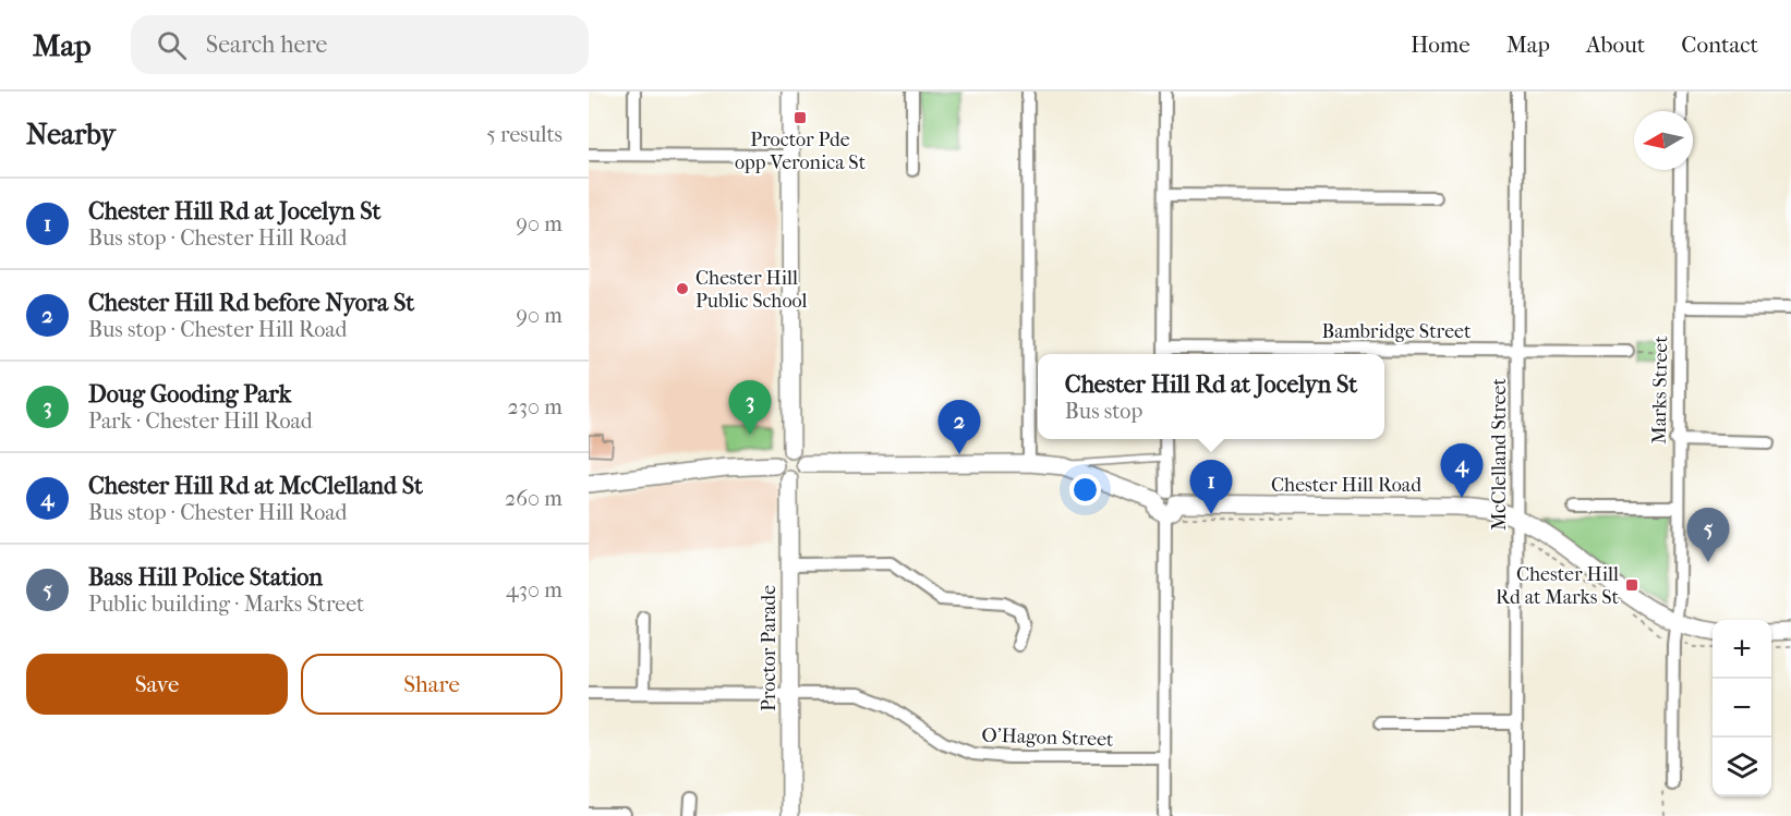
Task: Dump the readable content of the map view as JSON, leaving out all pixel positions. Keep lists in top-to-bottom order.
{
  "streets": {
    "street": [
      "Bambridge Street",
      "Marks Street",
      "McClelland Street",
      "Chester Hill Road",
      "Proctor Parade",
      "O'Hagon Street"
    ]
  },
  "crossings": [
    ["Bambridge Street", "McClelland Street"],
    ["Marks Street", "Chester Hill Road"],
    ["McClelland Street", "Chester Hill Road"],
    ["Chester Hill Road", "Proctor Parade"],
    ["Proctor Parade", "O'Hagon Street"]
  ],
  "places": {
    "transit": ["Proctor Pde opp Veronica St", "Chester Hill Rd at Marks St"],
    "other": ["Chester Hill Public School"]
  },
  "north": "left",
  "page": {
    "header": "Map",
    "search": "Search here",
    "nav": [
      "Home",
      "Map",
      "About",
      "Contact"
    ],
    "heading": ["Nearby", "5 results"],
    "list": [
      {
        "mark": "1",
        "name": "Chester Hill Rd at Jocelyn St",
        "note": "Bus stop · Chester Hill Road",
        "value": "90 m"
      },
      {
        "mark": "2",
        "name": "Chester Hill Rd before Nyora St",
        "note": "Bus stop · Chester Hill Road",
        "value": "90 m"
      },
      {
        "mark": "3",
        "name": "Doug Gooding Park",
        "note": "Park · Chester Hill Road",
        "value": "230 m"
      },
      {
        "mark": "4",
        "name": "Chester Hill Rd at McClelland St",
        "note": "Bus stop · Chester Hill Road",
        "value": "260 m"
      },
      {
        "mark": "5",
        "name": "Bass Hill Police Station",
        "note": "Public building · Marks Street",
        "value": "430 m"
      }
    ],
    "popup": ["Chester Hill Rd at Jocelyn St", "Bus stop"],
    "pins": [
      "3",
      "2",
      "4",
      "1",
      "5"
    ],
    "map_buttons": ["+", "−"],
    "buttons": ["Save", "Share"]
  }
}
